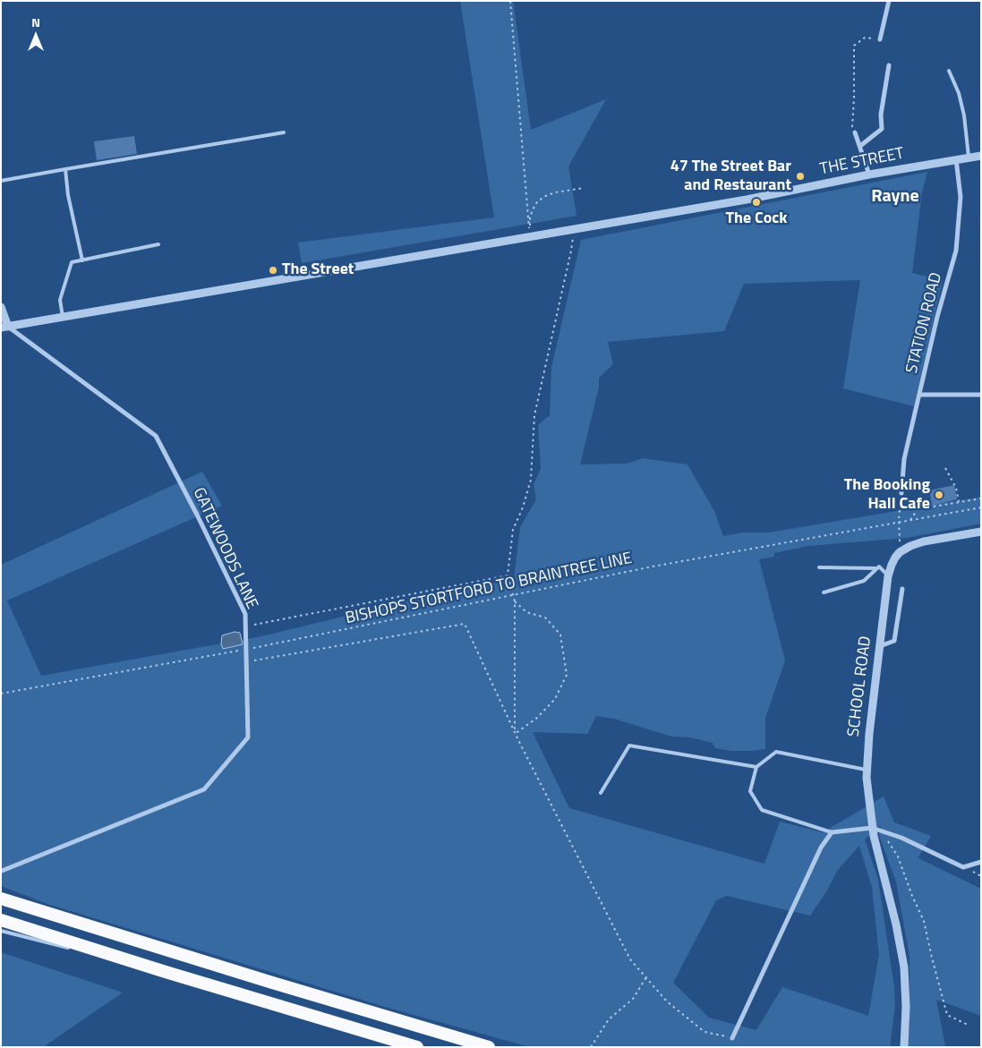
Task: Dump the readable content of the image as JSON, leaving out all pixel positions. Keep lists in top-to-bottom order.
{
  "streets": {
    "street": [
      "THE STREET",
      "STATION ROAD",
      "GATEWOODS LANE",
      "SCHOOL ROAD"
    ],
    "path": ["BISHOPS STORTFORD TO BRAINTREE LINE"]
  },
  "crossings": [
    ["THE STREET", "STATION ROAD"],
    ["THE STREET", "GATEWOODS LANE"],
    ["GATEWOODS LANE", "BISHOPS STORTFORD TO BRAINTREE LINE"]
  ],
  "districts": ["Rayne"],
  "places": [
    "47 The Street Bar and Restaurant",
    "The Cock",
    "The Street",
    "The Booking Hall Cafe"
  ],
  "north": "top"
}
